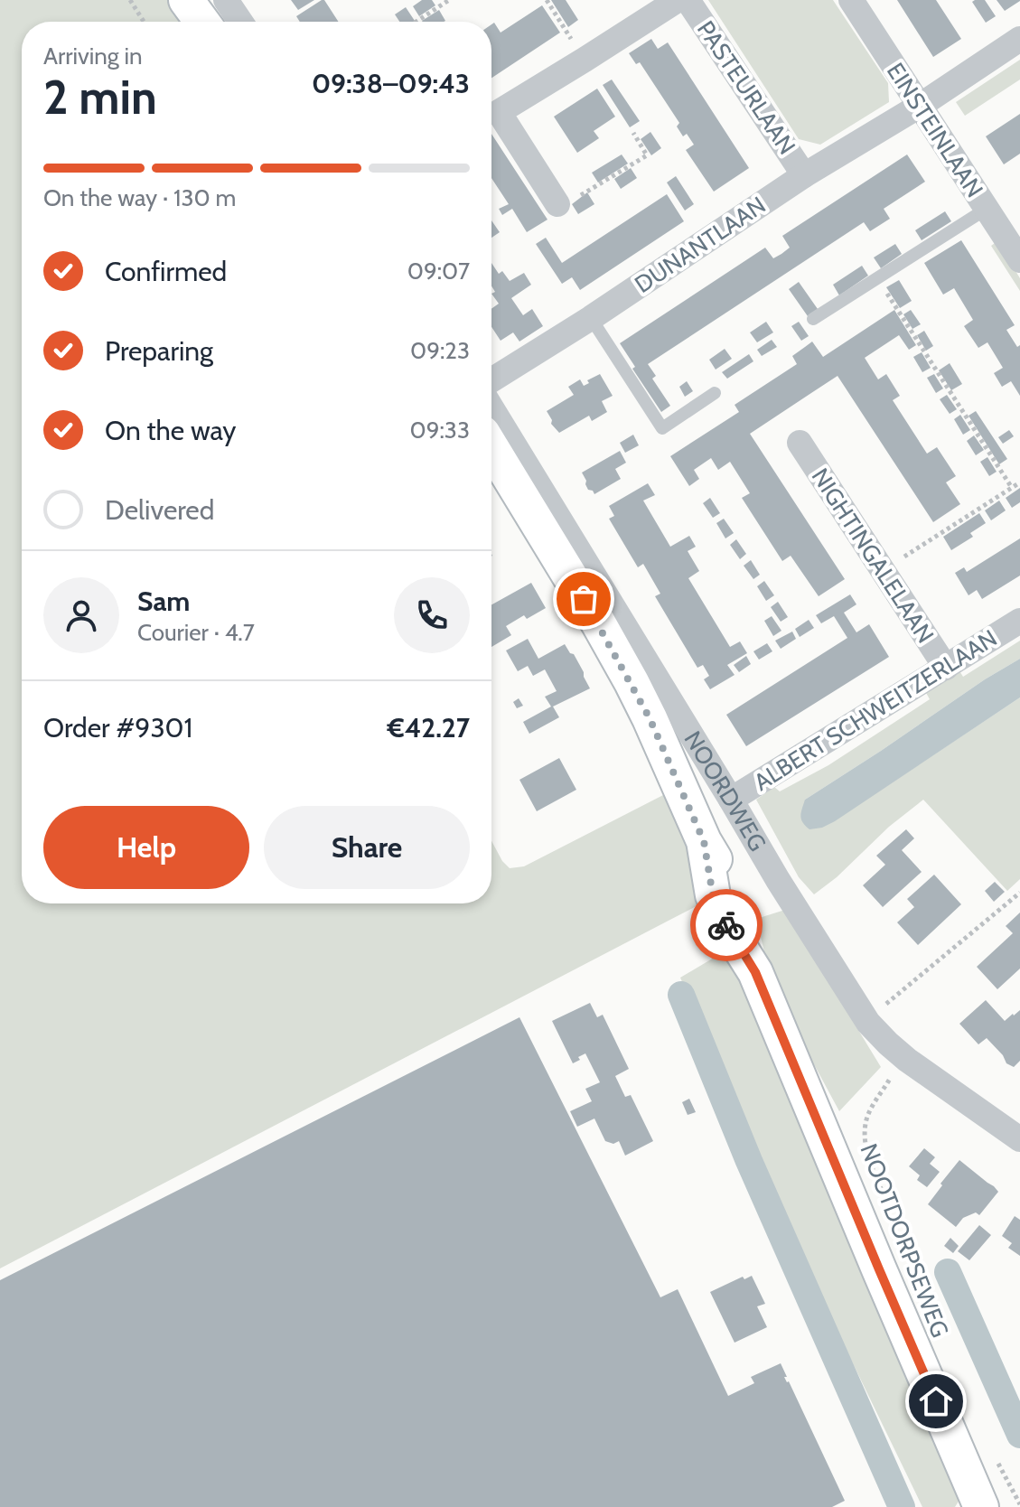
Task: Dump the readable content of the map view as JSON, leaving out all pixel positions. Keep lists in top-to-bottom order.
{
  "streets": {
    "main road": ["NOORDWEG", "NOOTDORPSEWEG"],
    "street": [
      "PASTEURLAAN",
      "EINSTEINLAAN",
      "DUNANTLAAN",
      "NIGHTINGALELAAN",
      "ALBERT SCHWEITZERLAAN"
    ]
  },
  "crossings": [
    ["PASTEURLAAN", "DUNANTLAAN"],
    ["EINSTEINLAAN", "DUNANTLAAN"],
    ["NIGHTINGALELAAN", "ALBERT SCHWEITZERLAAN"],
    ["ALBERT SCHWEITZERLAAN", "NOORDWEG"],
    ["NOORDWEG", "NOOTDORPSEWEG"]
  ],
  "page": {
    "heading": ["2 min", "Arriving in", "09:38–09:43"],
    "panel": [
      "Sam",
      "Courier · 4.7",
      "Order #9301",
      "€42.27"
    ],
    "bar": "On the way · 130 m",
    "list": [
      ["Confirmed", "09:07"],
      ["Preparing", "09:23"],
      ["On the way", "09:33"],
      "Delivered"
    ],
    "buttons": ["Help", "Share"]
  }
}
